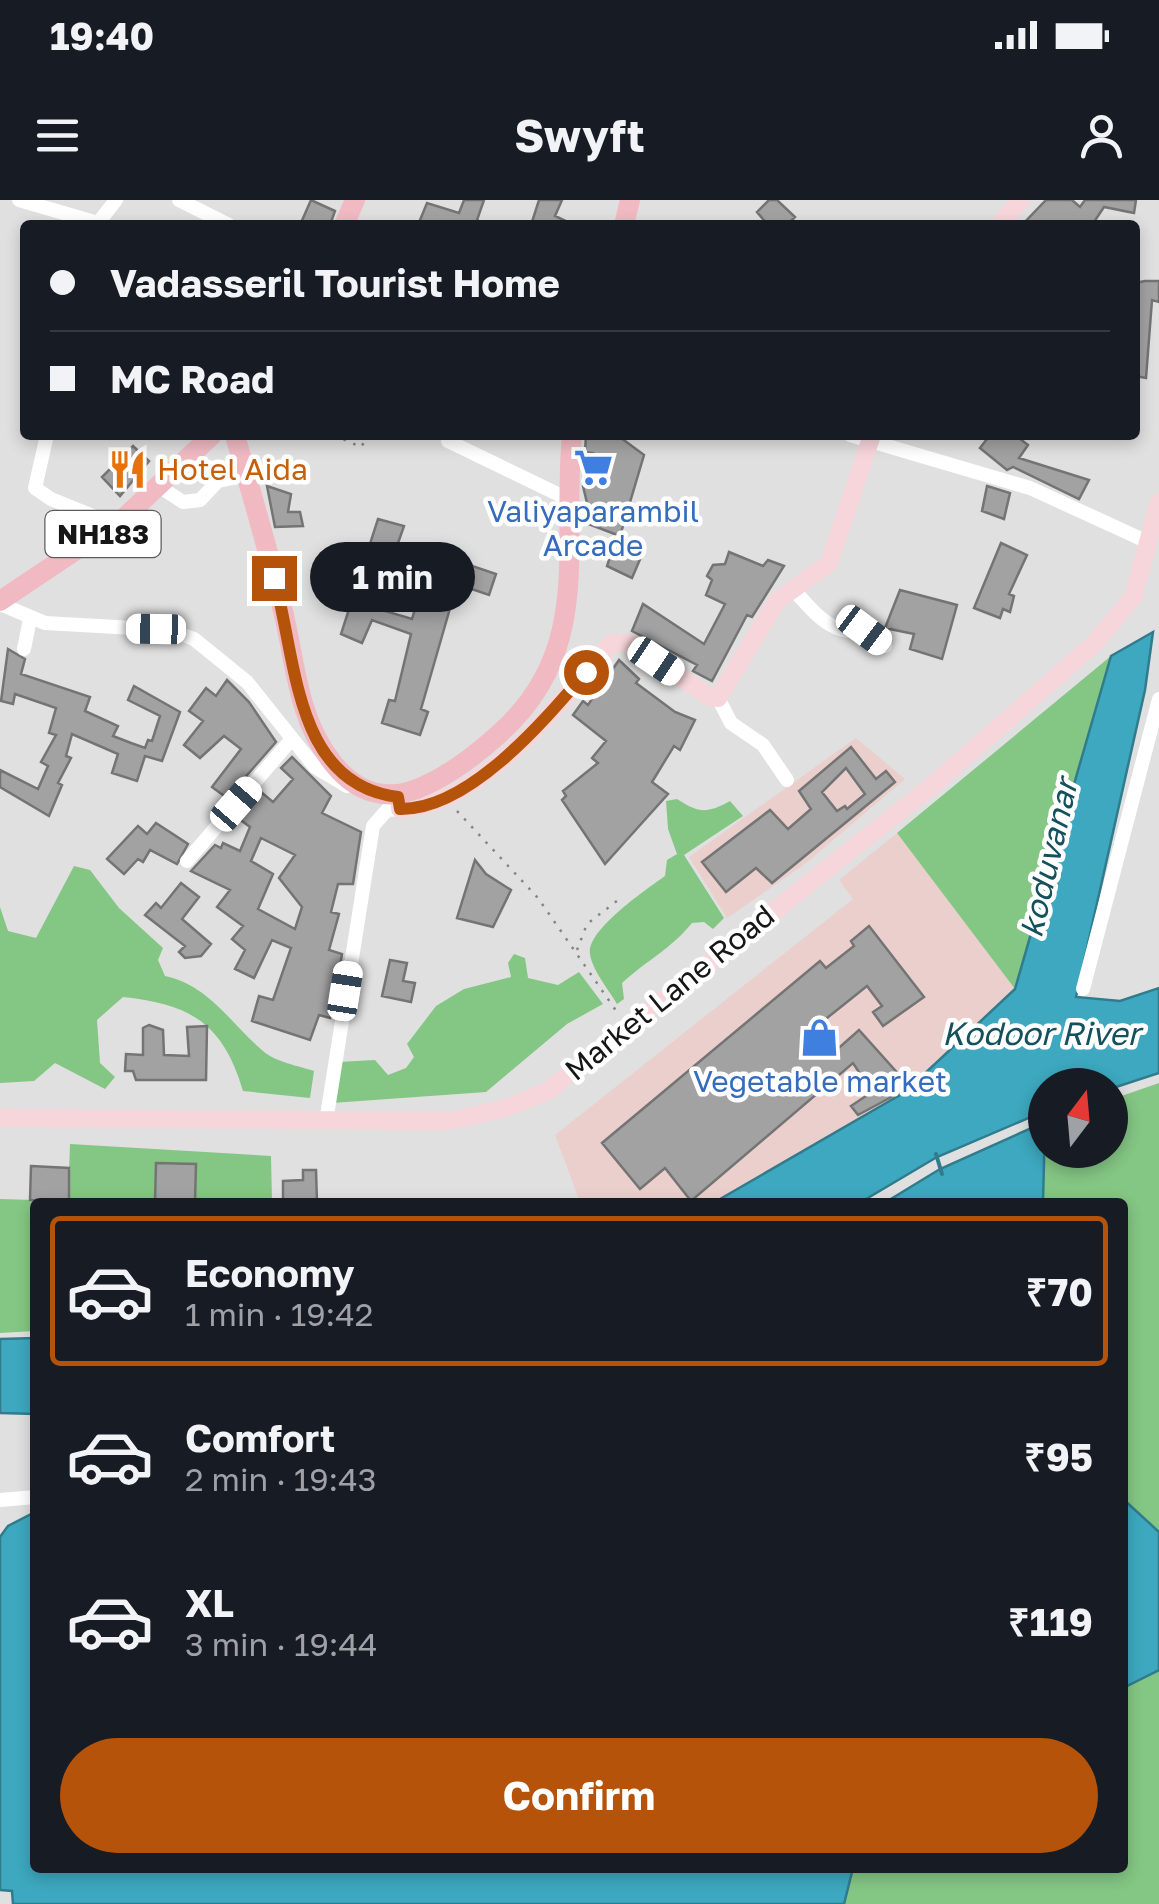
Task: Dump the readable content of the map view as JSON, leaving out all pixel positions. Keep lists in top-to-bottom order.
{
  "streets": {
    "highway": ["NH183"],
    "main road": ["Market Lane Road"]
  },
  "water": ["koduvanar", "Kodoor River"],
  "places": {
    "supermarket": ["Valiyaparambil Arcade"],
    "restaurant": ["Hotel Aida"],
    "shop": ["Vegetable market"]
  },
  "north": "top",
  "page": {
    "status": "19:40",
    "header": "Swyft",
    "banner": ["Vadasseril Tourist Home", "MC Road"],
    "bubble": "1 min",
    "list": [
      {
        "name": "Economy",
        "note": "1 min · 19:42",
        "value": "₹70"
      },
      {
        "name": "Comfort",
        "note": "2 min · 19:43",
        "value": "₹95"
      },
      {
        "name": "XL",
        "note": "3 min · 19:44",
        "value": "₹119"
      }
    ],
    "buttons": "Confirm"
  }
}
